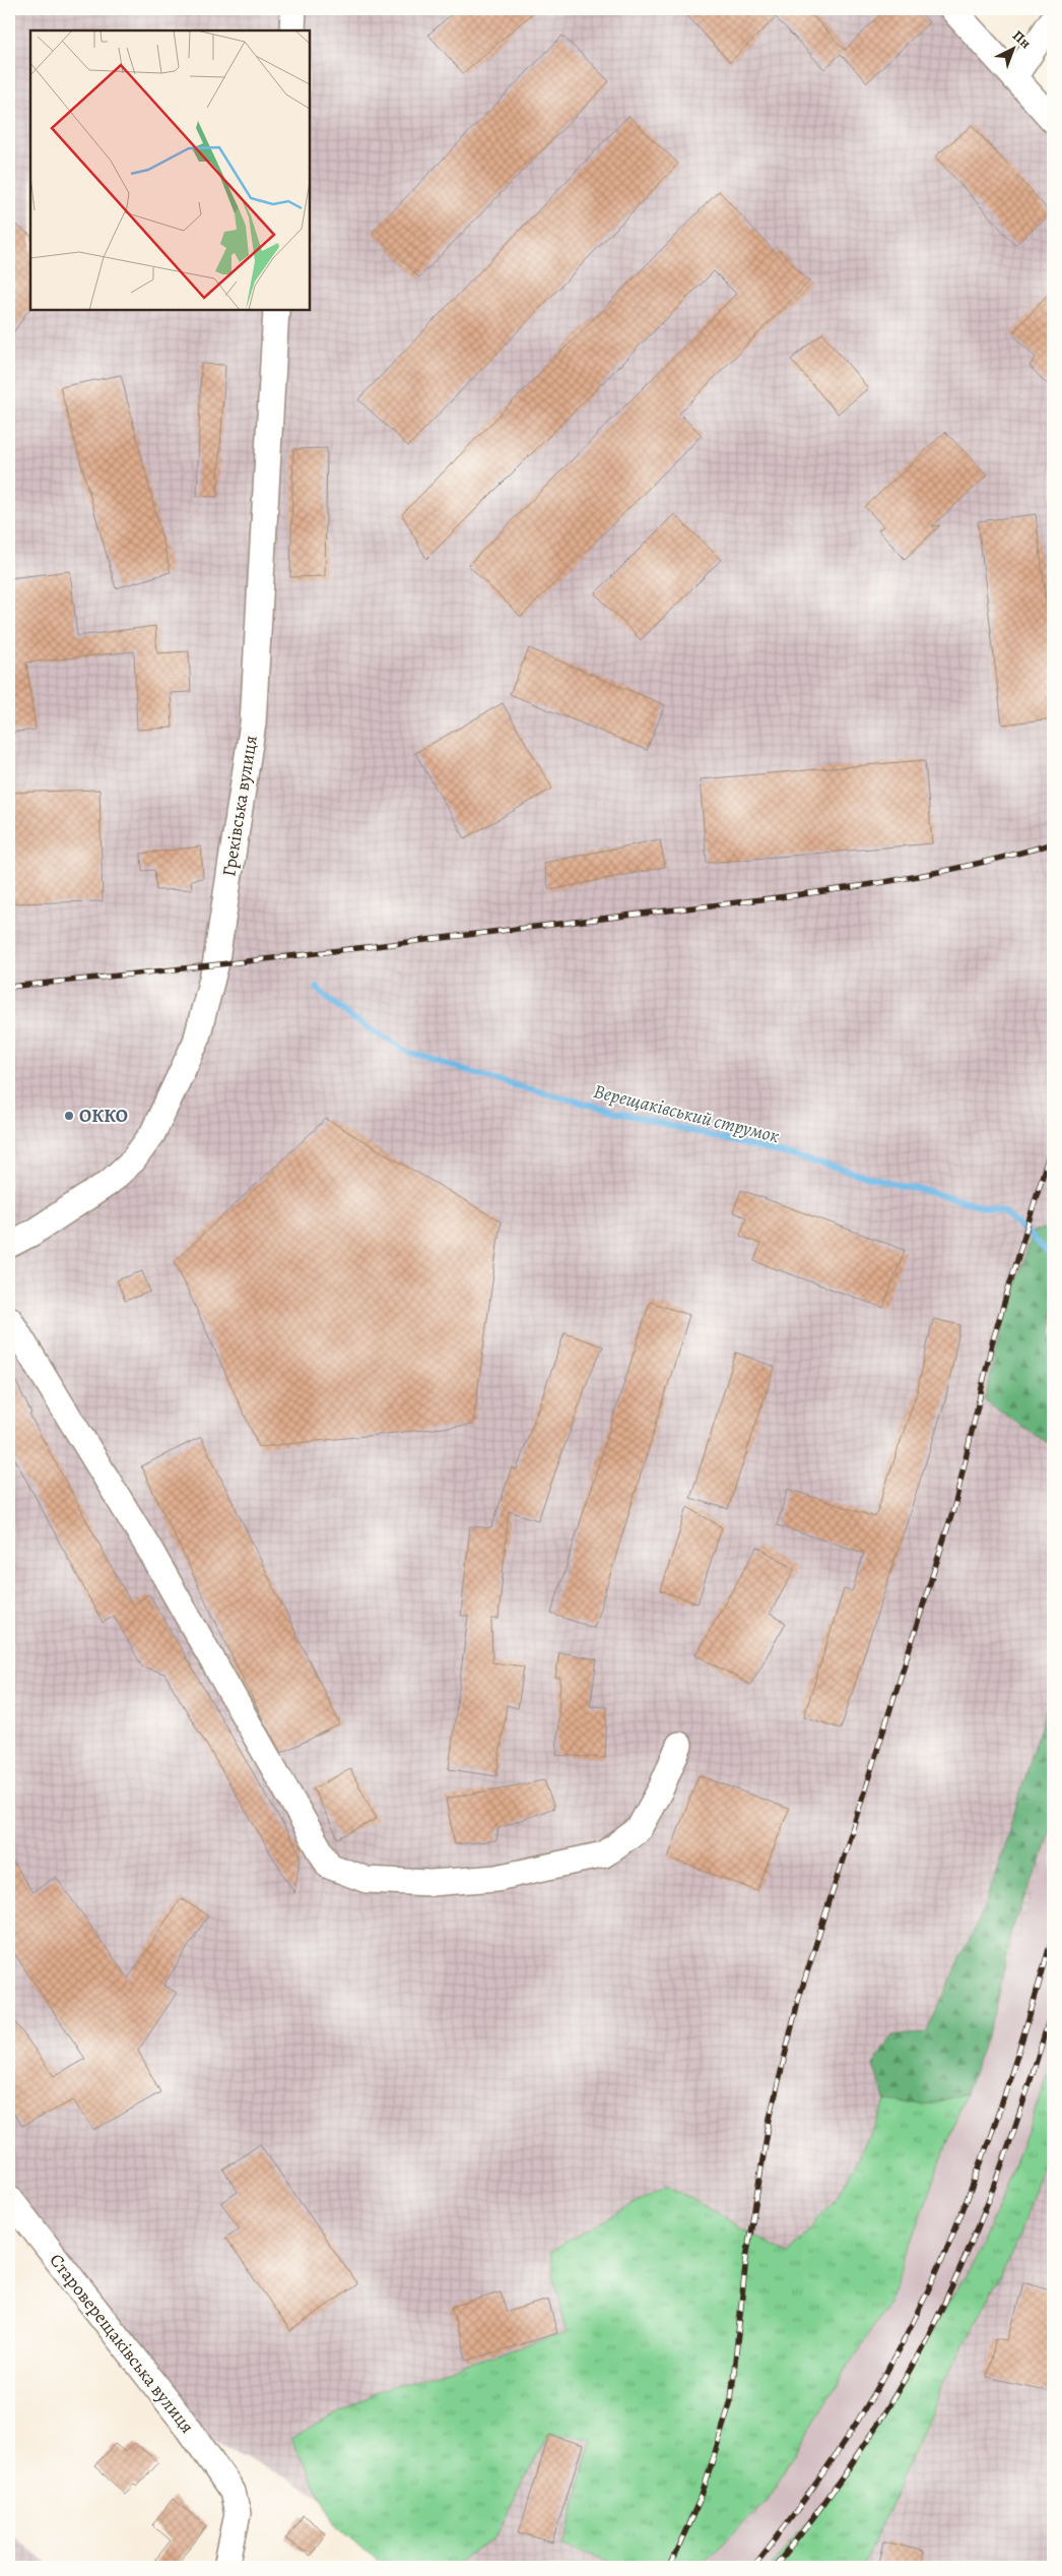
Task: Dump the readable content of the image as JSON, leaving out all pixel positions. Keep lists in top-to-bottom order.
{
  "streets": {
    "street": ["Греківська вулиця", "Староверещаківська вулиця"]
  },
  "water": ["Верещаківський струмок"],
  "places": ["ОККО"],
  "north": "top right"
}
